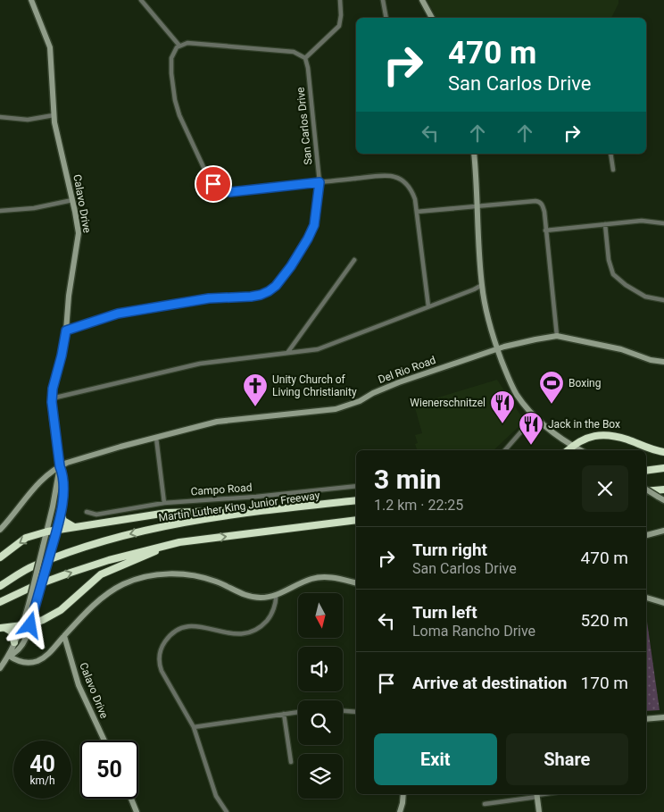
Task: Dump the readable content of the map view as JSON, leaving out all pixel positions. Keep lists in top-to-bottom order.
{
  "streets": {
    "highway": ["Martin Luther King Junior Freeway"],
    "street": [
      "San Carlos Drive",
      "Calavo Drive",
      "Del Rio Road",
      "Campo Road"
    ]
  },
  "crossings": [
    ["San Carlos Drive", "Calavo Drive"],
    ["Calavo Drive", "Del Rio Road"]
  ],
  "places": {
    "sports": ["Boxing"],
    "church": ["Unity Church of Living Christianity"],
    "restaurant": ["Wienerschnitzel", "Jack in the Box"]
  },
  "north": "bottom",
  "page": {
    "turn": ["470 m", "San Carlos Drive"],
    "heading": ["3 min", "1.2 km · 22:25"],
    "list": [
      {
        "name": "Turn right",
        "note": "San Carlos Drive",
        "value": "470 m"
      },
      {
        "name": "Turn left",
        "note": "Loma Rancho Drive",
        "value": "520 m"
      },
      {
        "name": "Arrive at destination",
        "value": "170 m"
      }
    ],
    "buttons": ["Exit", "Share"],
    "speed": "40 km/h",
    "limit": "50"
  }
}
